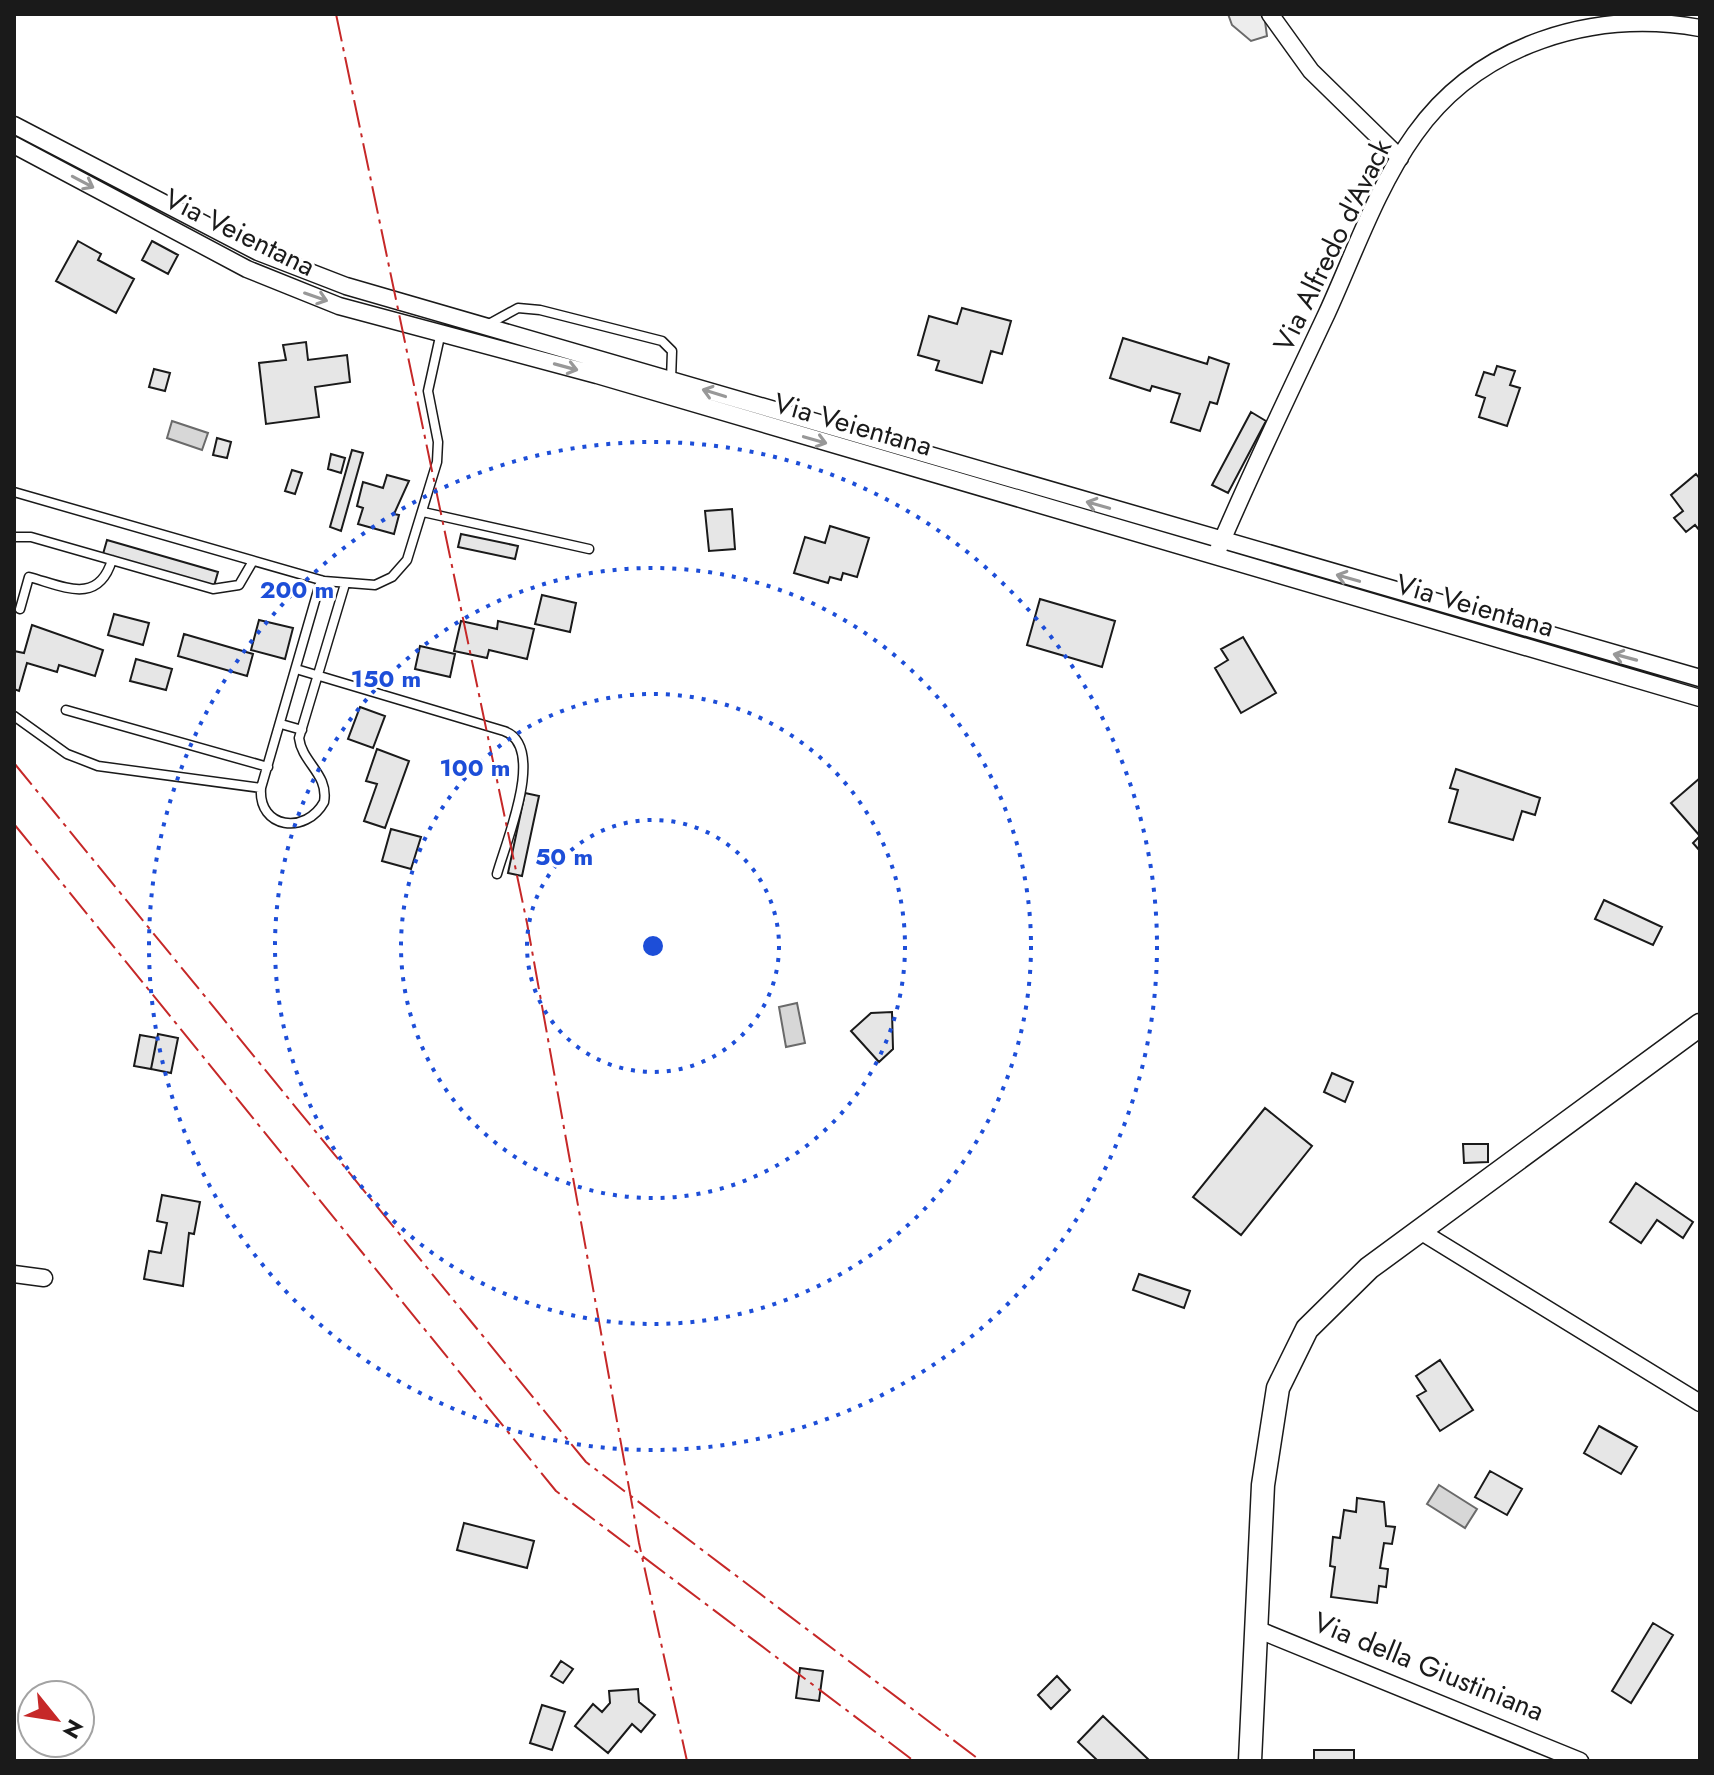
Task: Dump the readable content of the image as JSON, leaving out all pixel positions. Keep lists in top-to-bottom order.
{
  "streets": {
    "street": ["Via Veientana", "Via Alfredo d'Avack", "Via della Giustiniana"]
  },
  "crossings": [
    ["Via Veientana", "Via Alfredo d'Avack"]
  ],
  "north": "bottom right",
  "rings": [
    "200 m",
    "150 m",
    "100 m",
    "50 m"
  ]
}
